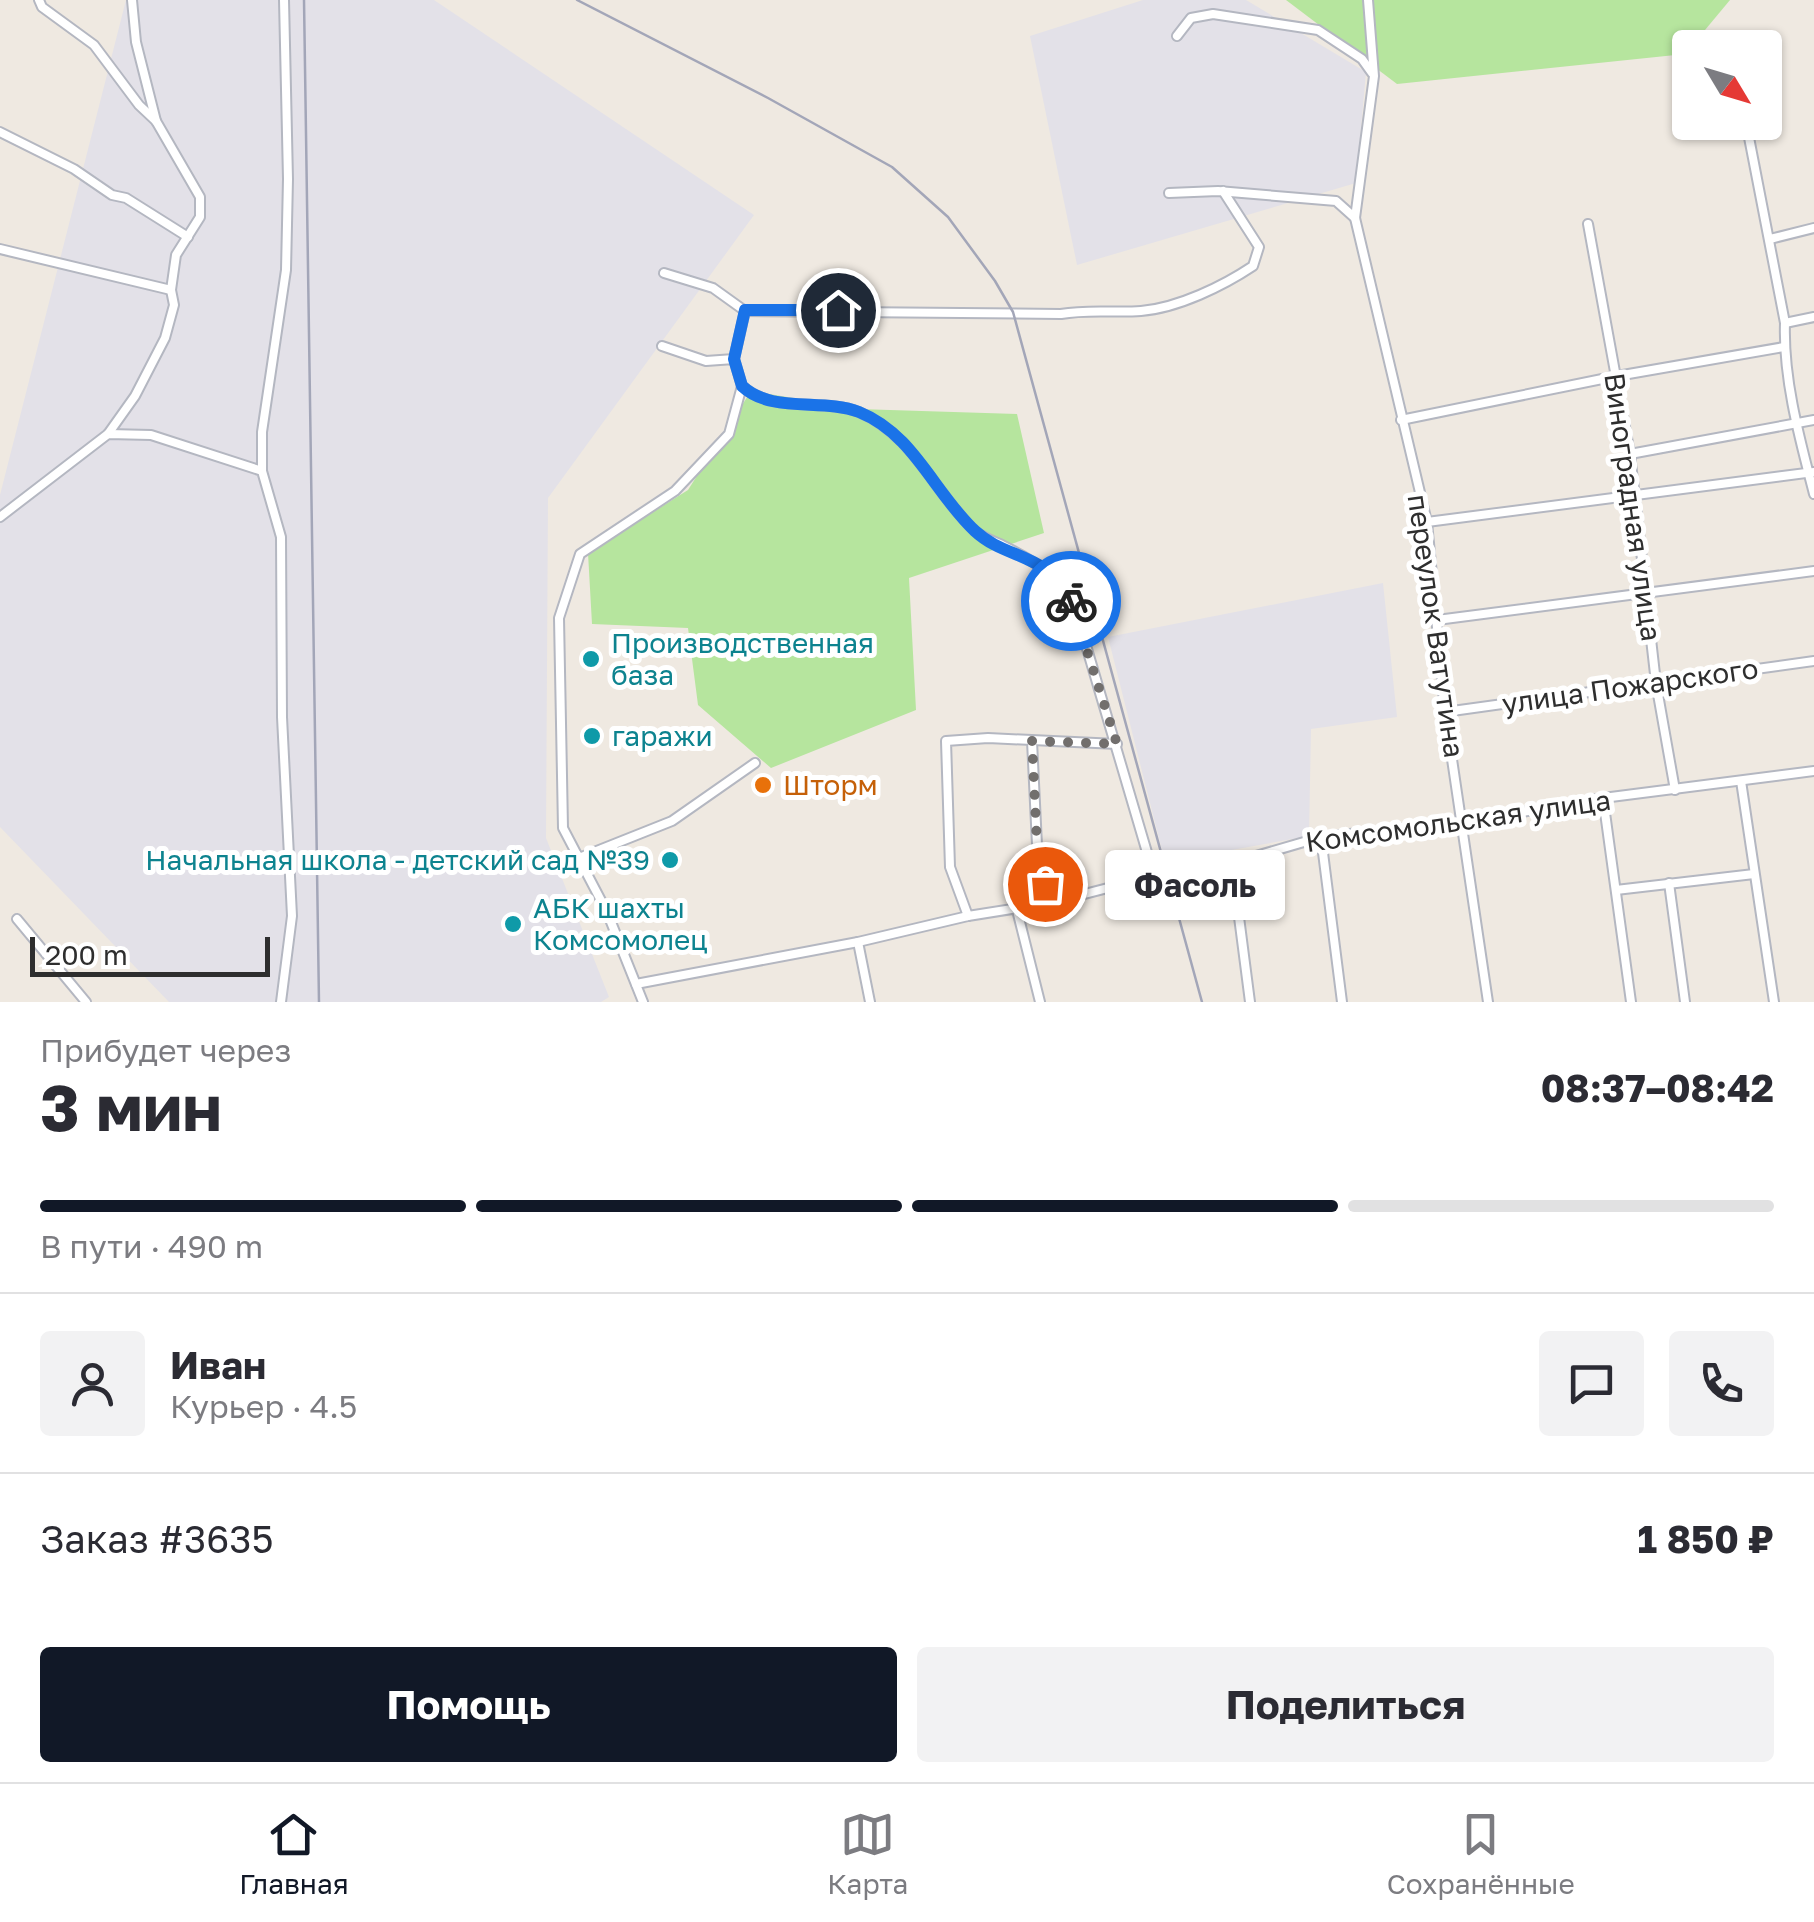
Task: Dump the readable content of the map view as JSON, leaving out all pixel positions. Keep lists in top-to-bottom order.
{
  "streets": {
    "street": [
      "Виноградная улица",
      "переулок Ватутина",
      "улица Пожарского",
      "Комсомольская улица"
    ]
  },
  "crossings": [
    ["Виноградная улица", "улица Пожарского"],
    ["Виноградная улица", "Комсомольская улица"],
    ["переулок Ватутина", "улица Пожарского"],
    ["переулок Ватутина", "Комсомольская улица"]
  ],
  "places": [
    "Производственная база",
    "гаражи",
    "Шторм",
    "Начальная школа - детский сад №39",
    "Фасоль",
    "АБК шахты Комсомолец"
  ],
  "scale_bar": "200 m",
  "north": "bottom right",
  "page": {
    "bubble": "Фасоль",
    "scale": "200 m",
    "heading": ["3 мин", "Прибудет через", "08:37–08:42"],
    "panel": [
      "Иван",
      "Курьер · 4.5",
      "Заказ #3635",
      "1 850 ₽"
    ],
    "bar": "В пути · 490 m",
    "buttons": ["Помощь", "Поделиться"],
    "tabs": ["Главная", "Карта", "Сохранённые"]
  }
}
